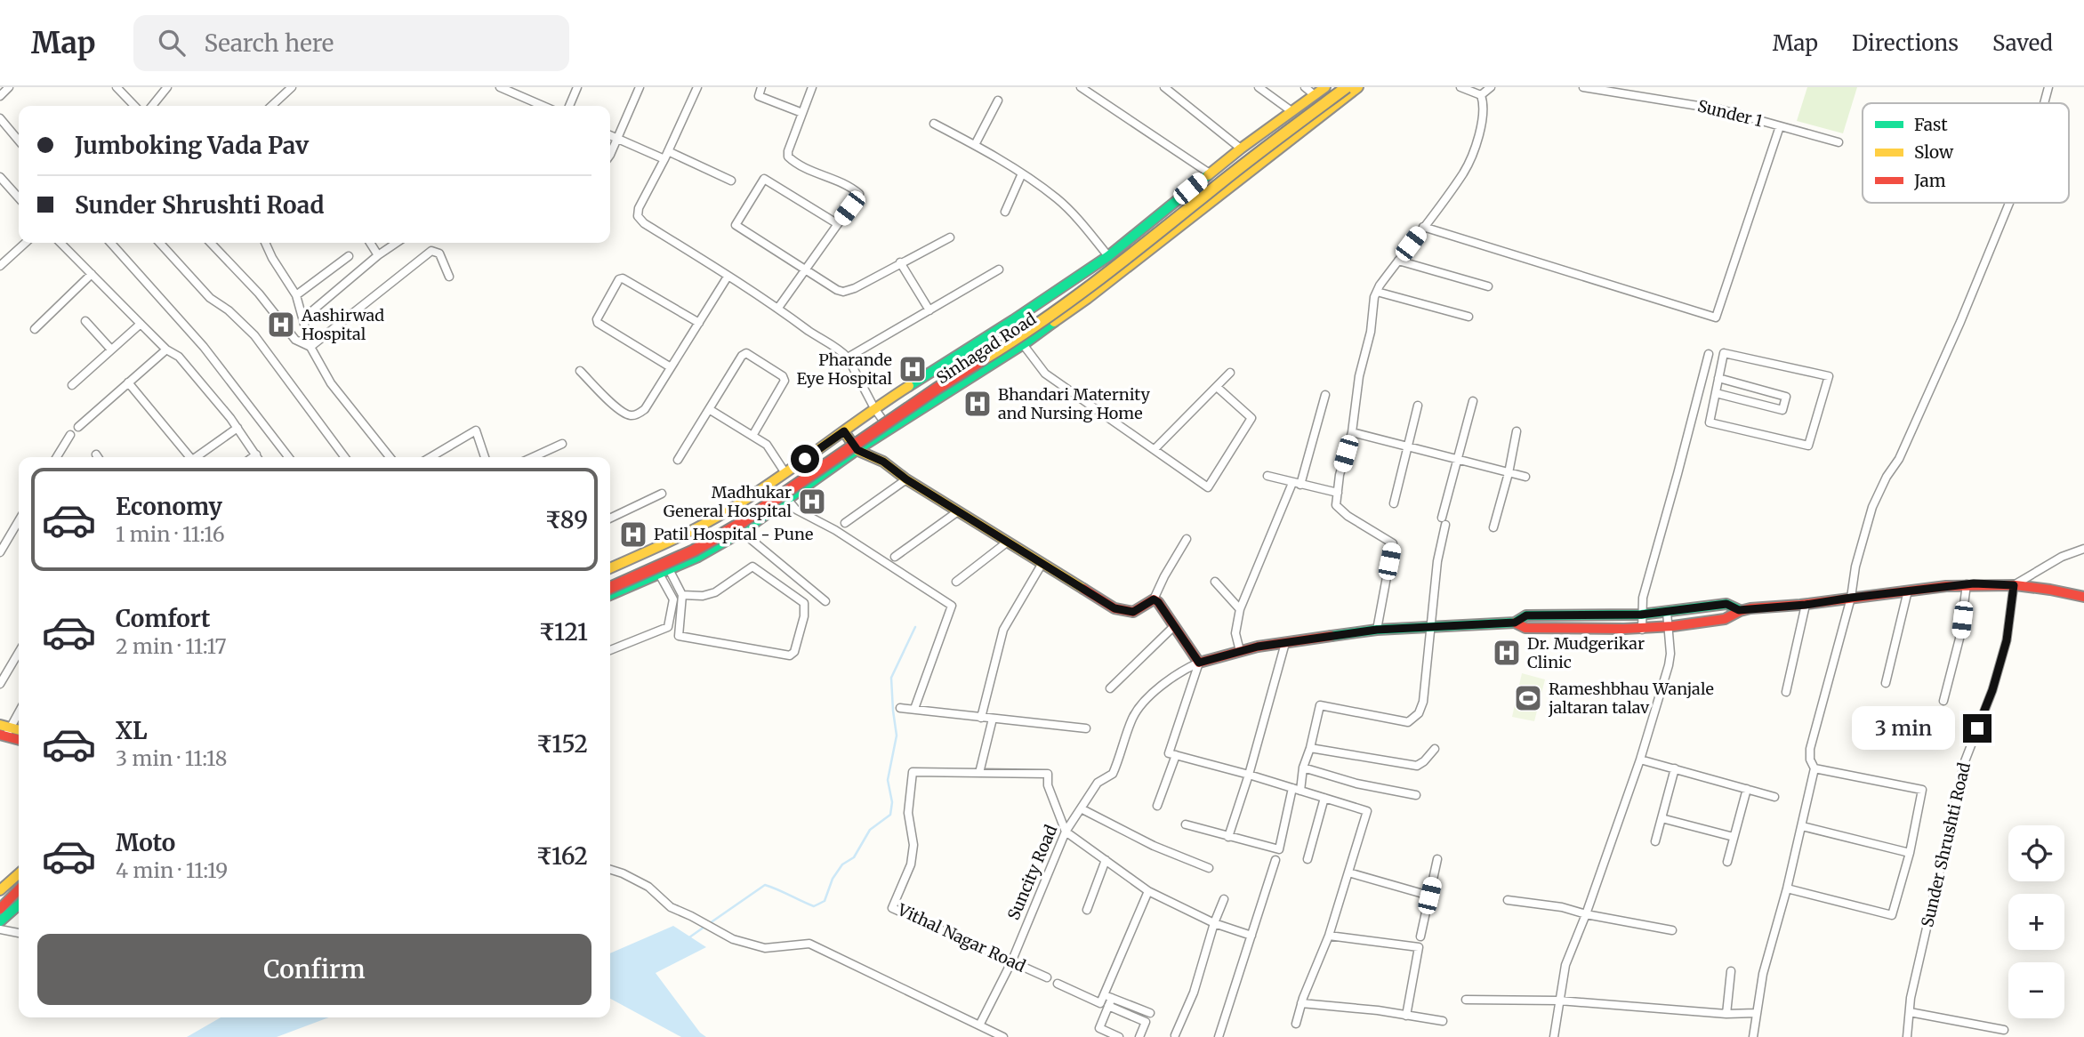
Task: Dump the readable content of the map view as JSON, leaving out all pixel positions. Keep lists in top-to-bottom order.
{
  "streets": {
    "main road": ["Sinhagad Road", "Suncity Road"],
    "street": ["Sunder 1", "Sunder Shrushti Road", "Vithal Nagar Road"]
  },
  "crossings": [
    ["Sunder Shrushti Road", "Suncity Road"],
    ["Suncity Road", "Vithal Nagar Road"]
  ],
  "places": {
    "hospital": [
      "Aashirwad Hospital",
      "Pharande Eye Hospital",
      "Bhandari Maternity and Nursing Home",
      "Madhukar General Hospital",
      "Patil Hospital - Pune",
      "Dr. Mudgerikar Clinic"
    ],
    "sports": ["Rameshbhau Wanjale jaltaran talav"]
  },
  "legend": ["Fast", "Slow", "Jam"],
  "page": {
    "header": "Map",
    "search": "Search here",
    "nav": ["Map", "Directions", "Saved"],
    "banner": ["Jumboking Vada Pav", "Sunder Shrushti Road"],
    "list": [
      {
        "name": "Economy",
        "note": "1 min · 11:16",
        "value": "₹89"
      },
      {
        "name": "Comfort",
        "note": "2 min · 11:17",
        "value": "₹121"
      },
      {
        "name": "XL",
        "note": "3 min · 11:18",
        "value": "₹152"
      },
      {
        "name": "Moto",
        "note": "4 min · 11:19",
        "value": "₹162"
      }
    ],
    "bubble": "3 min",
    "map_buttons": ["+", "−"],
    "buttons": "Confirm"
  }
}
